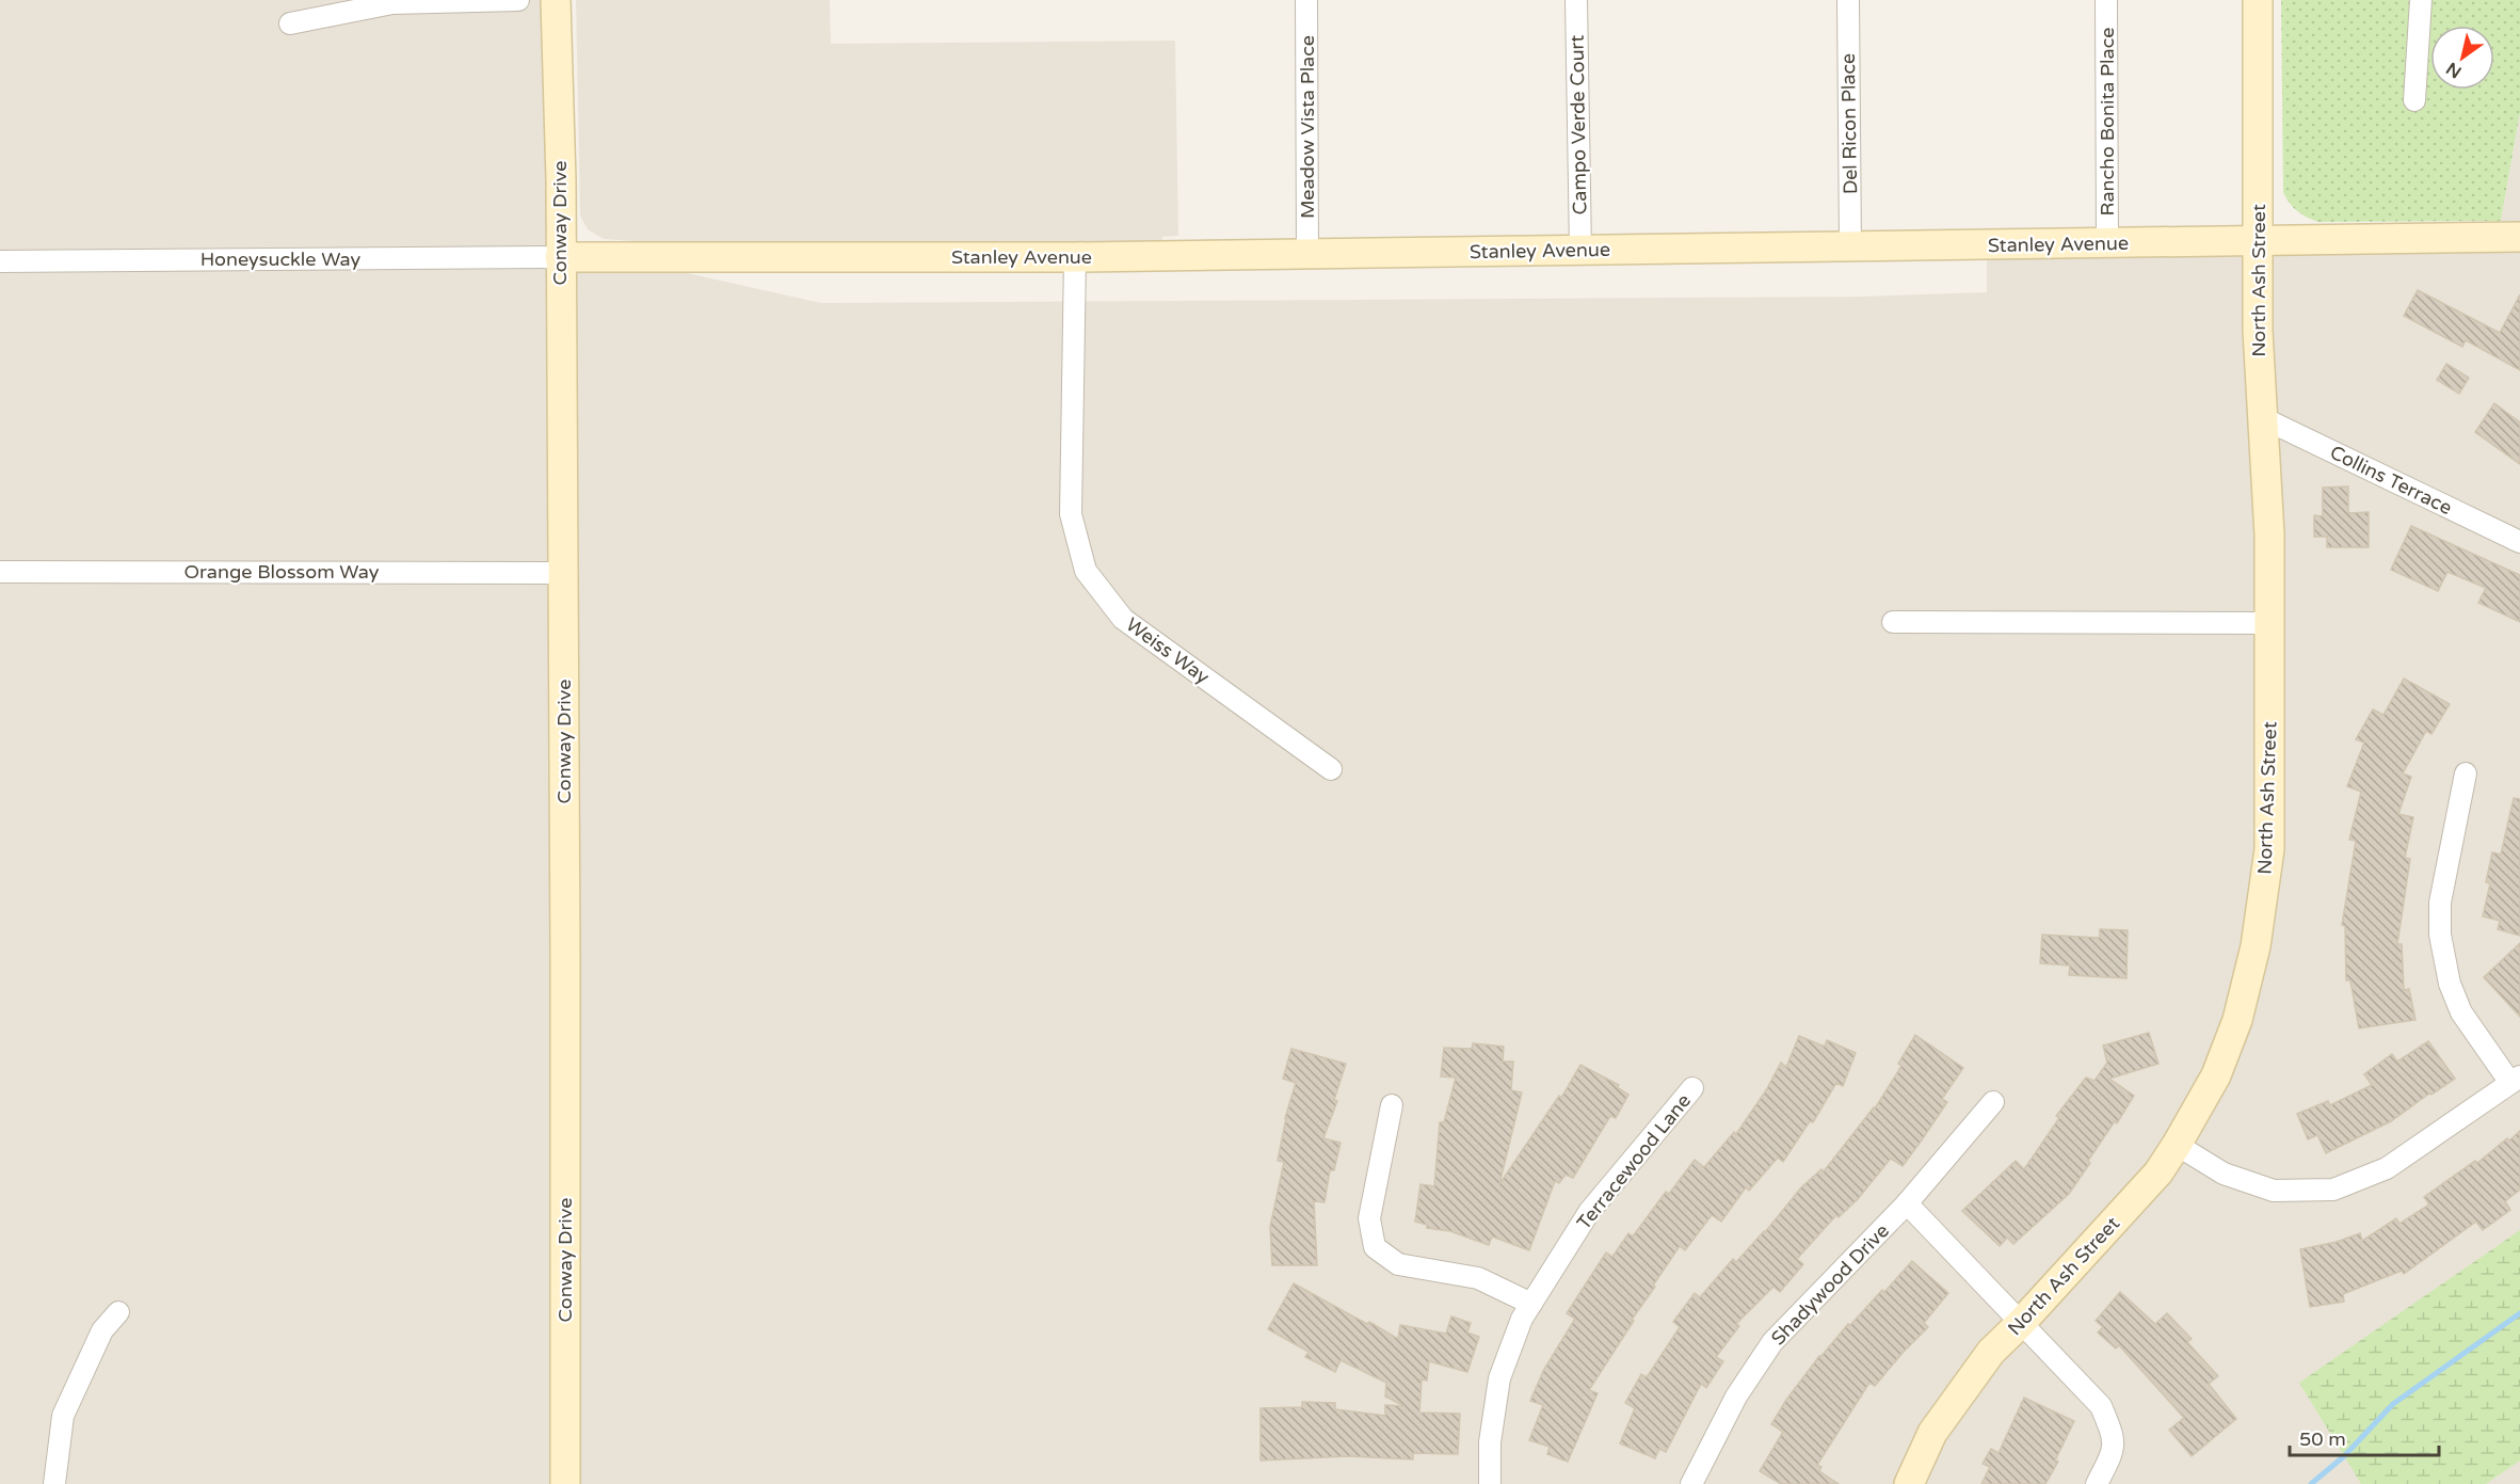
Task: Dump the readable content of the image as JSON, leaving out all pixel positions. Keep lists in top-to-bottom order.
{
  "streets": {
    "street": [
      "Rancho Bonita Place",
      "Del Ricon Place",
      "Campo Verde Court",
      "Meadow Vista Place",
      "Conway Drive",
      "Stanley Avenue",
      "Honeysuckle Way",
      "North Ash Street",
      "Collins Terrace",
      "Orange Blossom Way",
      "Weiss Way",
      "Terracewood Lane",
      "Shadywood Drive"
    ]
  },
  "crossings": [
    ["Rancho Bonita Place", "Stanley Avenue"],
    ["Del Ricon Place", "Stanley Avenue"],
    ["Campo Verde Court", "Stanley Avenue"],
    ["Meadow Vista Place", "Stanley Avenue"],
    ["Conway Drive", "Stanley Avenue"],
    ["Conway Drive", "Honeysuckle Way"],
    ["Conway Drive", "Orange Blossom Way"],
    ["Stanley Avenue", "Honeysuckle Way"],
    ["Stanley Avenue", "North Ash Street"],
    ["Stanley Avenue", "Weiss Way"],
    ["North Ash Street", "Collins Terrace"]
  ],
  "scale_bar": "50 m",
  "north": "bottom left"
}
